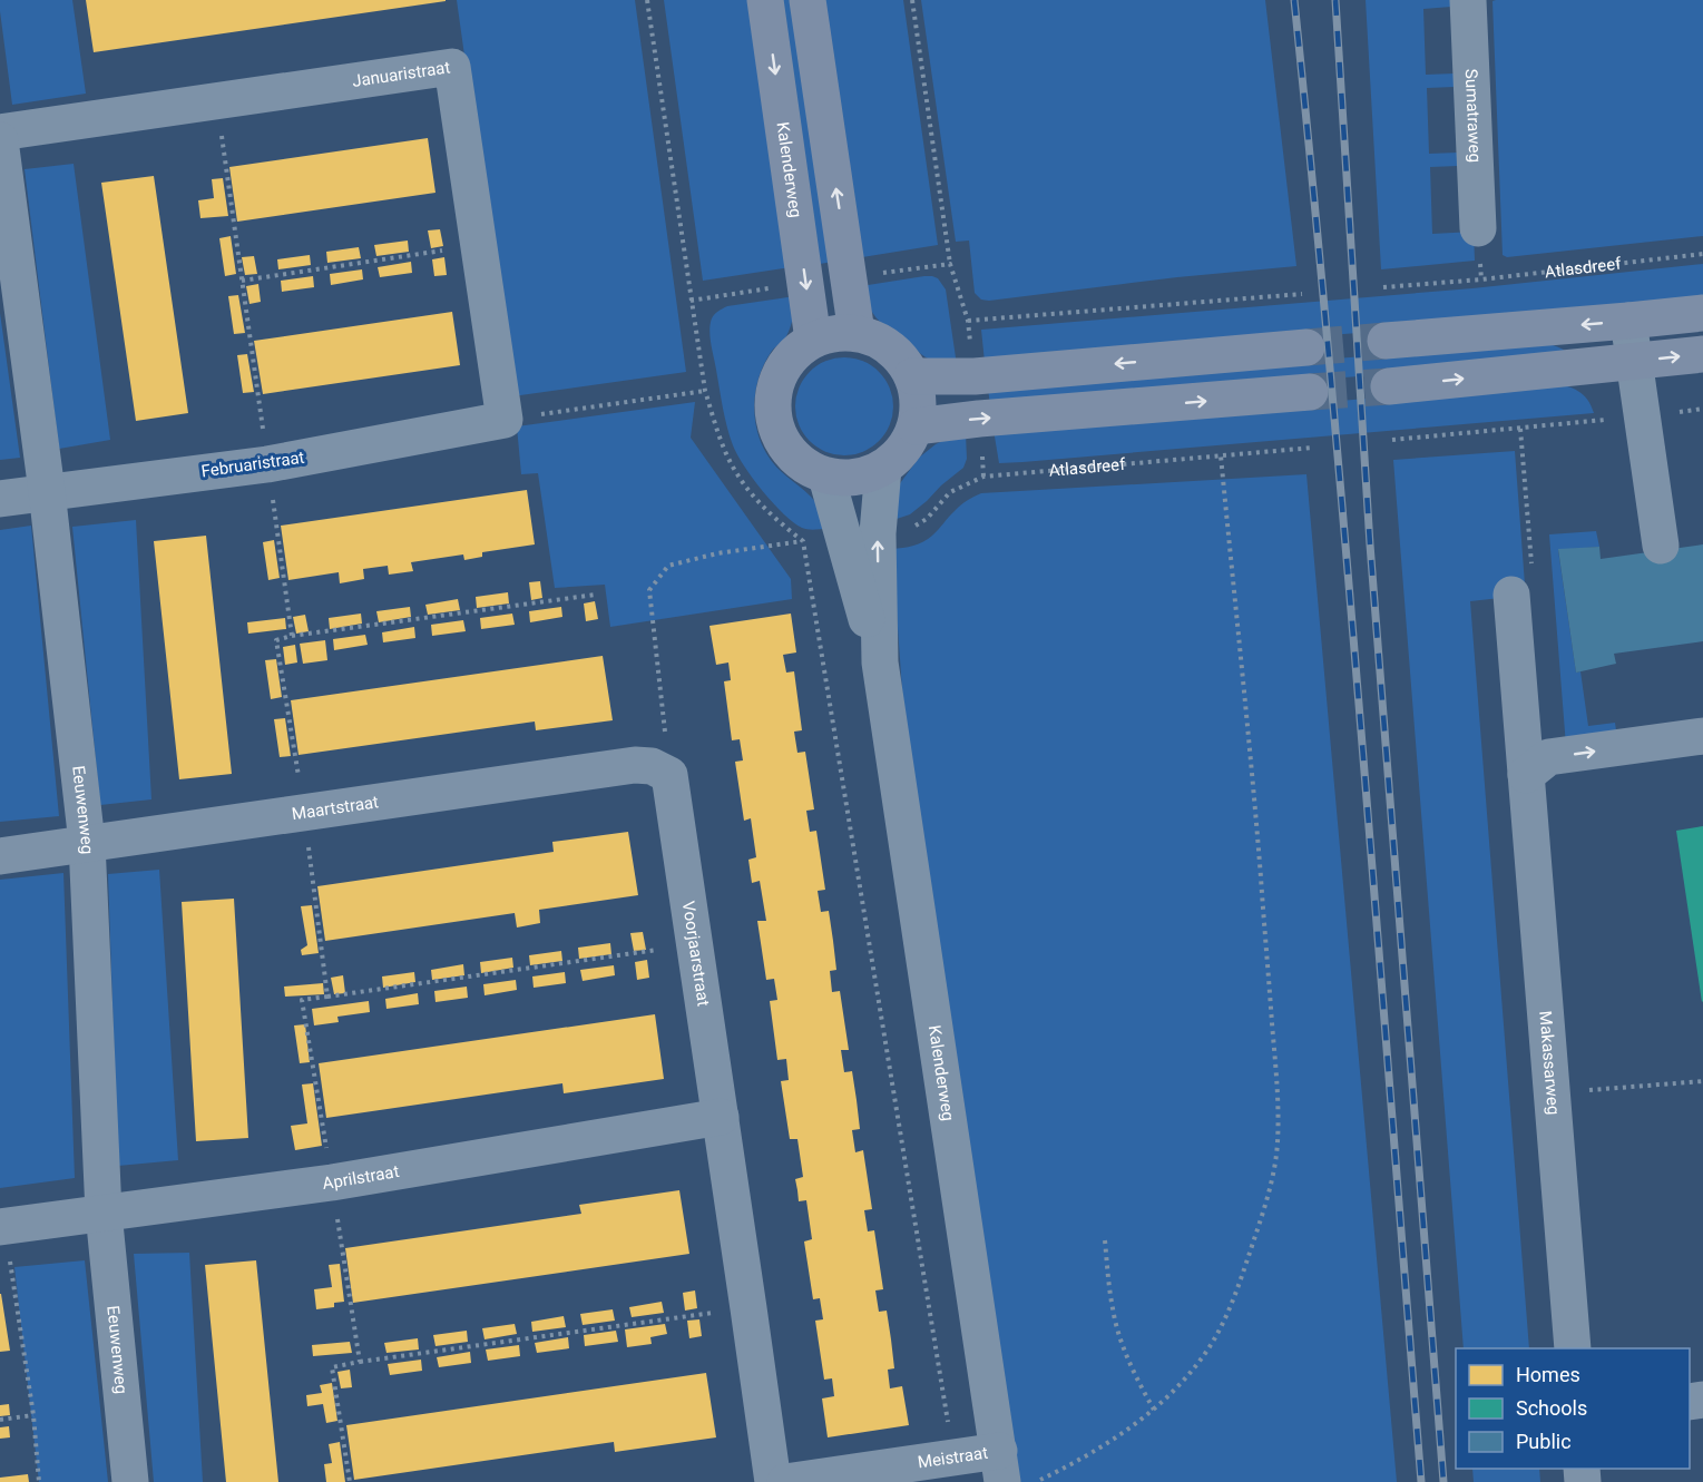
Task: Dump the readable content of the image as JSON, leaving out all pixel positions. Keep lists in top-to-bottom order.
{
  "streets": {
    "main road": ["Kalenderweg"],
    "street": [
      "Januaristraat",
      "Sumatraweg",
      "Februaristraat",
      "Maartstraat",
      "Eeuwenweg",
      "Voorjaarstraat",
      "Makassarweg",
      "Aprilstraat",
      "Meistraat"
    ],
    "path": ["Atlasdreef"]
  },
  "crossings": [
    ["Januaristraat", "Februaristraat"],
    ["Kalenderweg", "Atlasdreef"],
    ["Kalenderweg", "Meistraat"],
    ["Februaristraat", "Eeuwenweg"],
    ["Maartstraat", "Eeuwenweg"],
    ["Maartstraat", "Voorjaarstraat"],
    ["Eeuwenweg", "Aprilstraat"],
    ["Voorjaarstraat", "Aprilstraat"]
  ],
  "legend": ["Homes", "Schools", "Public"]
}
